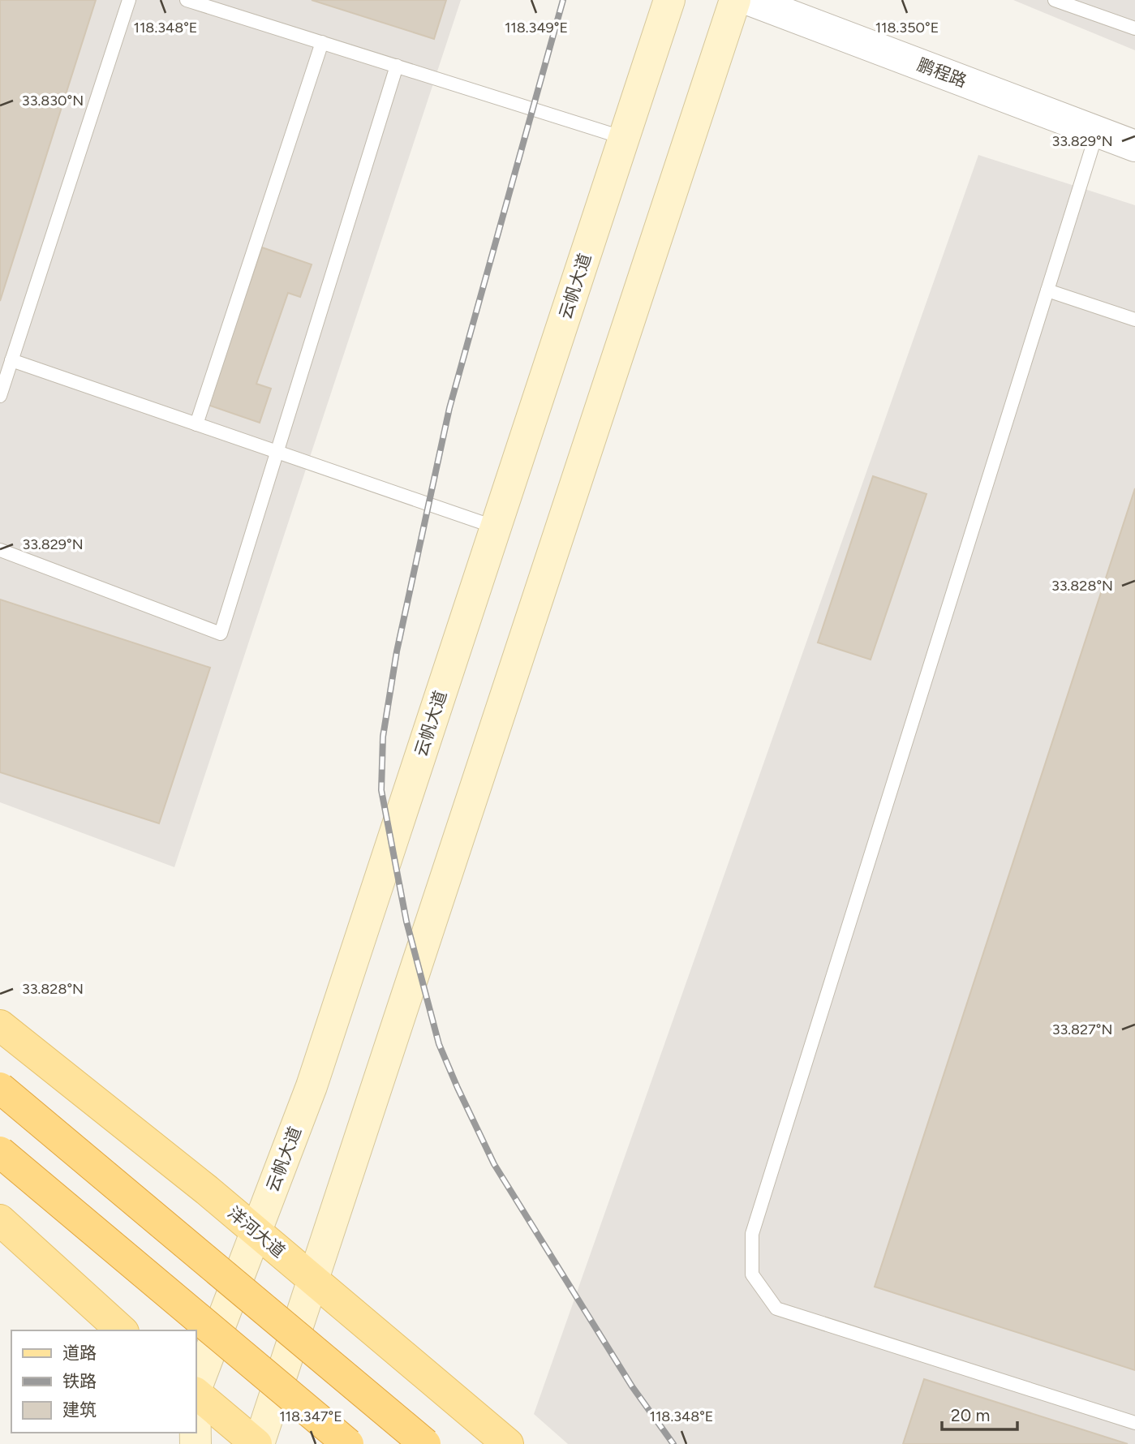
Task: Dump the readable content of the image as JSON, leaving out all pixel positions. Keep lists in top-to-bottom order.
{
  "streets": {
    "main road": ["云帆大道", "洋河大道"],
    "street": ["鹏程路"]
  },
  "crossings": [
    ["云帆大道", "洋河大道"]
  ],
  "legend": ["道路", "铁路", "建筑"],
  "scale_bar": "20 m",
  "coordinates": [
    "118.348°E",
    "118.349°E",
    "118.350°E",
    "33.830°N",
    "33.829°N",
    "33.828°N",
    "33.827°N",
    "118.347°E"
  ]
}
